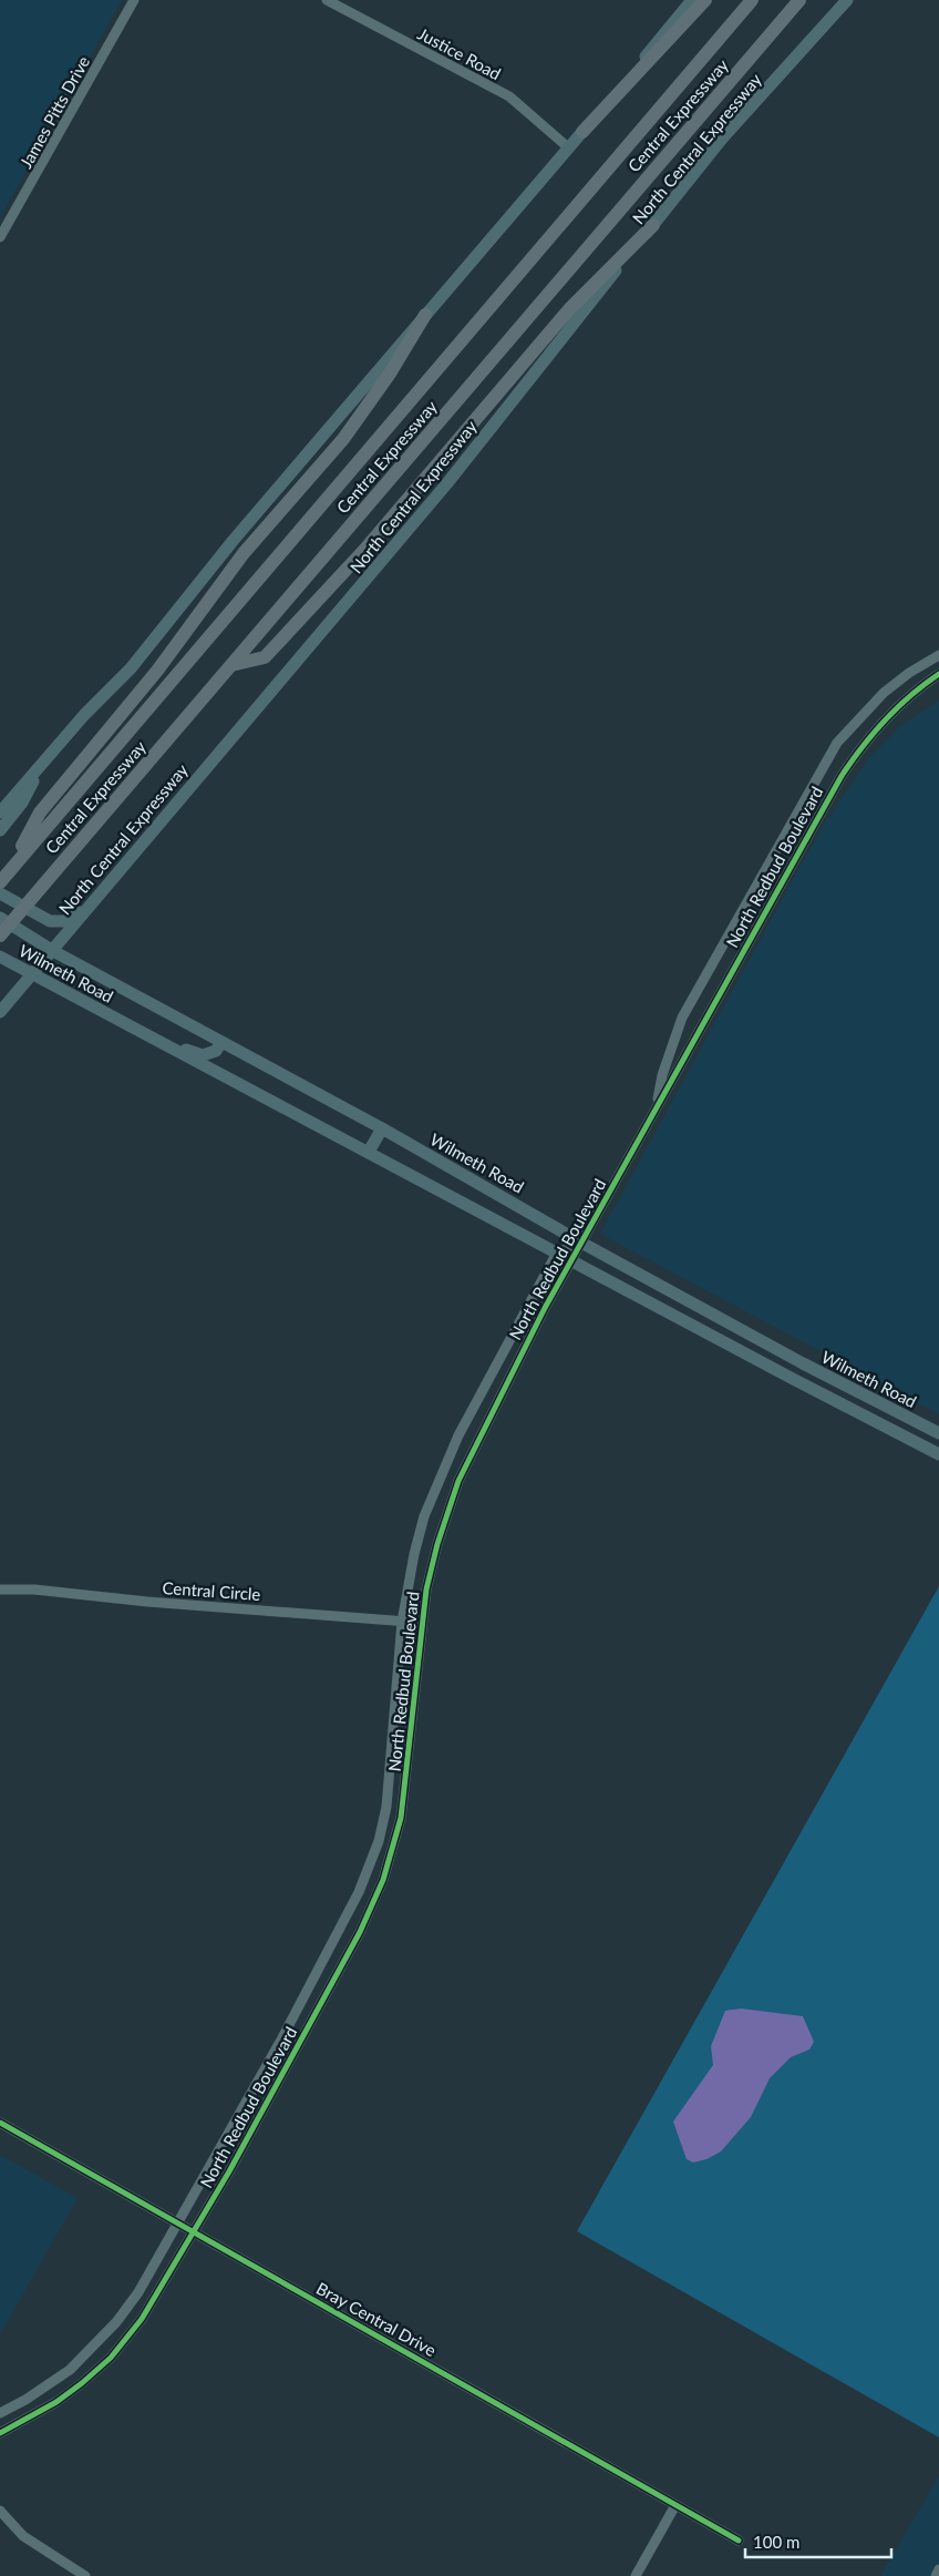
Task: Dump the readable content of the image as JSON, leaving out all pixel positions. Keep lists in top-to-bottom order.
{
  "streets": {
    "highway": ["Central Expressway"],
    "main road": ["North Central Expressway", "Wilmeth Road"],
    "street": [
      "Justice Road",
      "James Pitts Drive",
      "North Redbud Boulevard",
      "Central Circle",
      "Bray Central Drive"
    ]
  },
  "crossings": [
    ["North Central Expressway", "Wilmeth Road"],
    ["North Redbud Boulevard", "Wilmeth Road"],
    ["North Redbud Boulevard", "Central Circle"],
    ["North Redbud Boulevard", "Bray Central Drive"]
  ],
  "scale_bar": "100 m"
}
